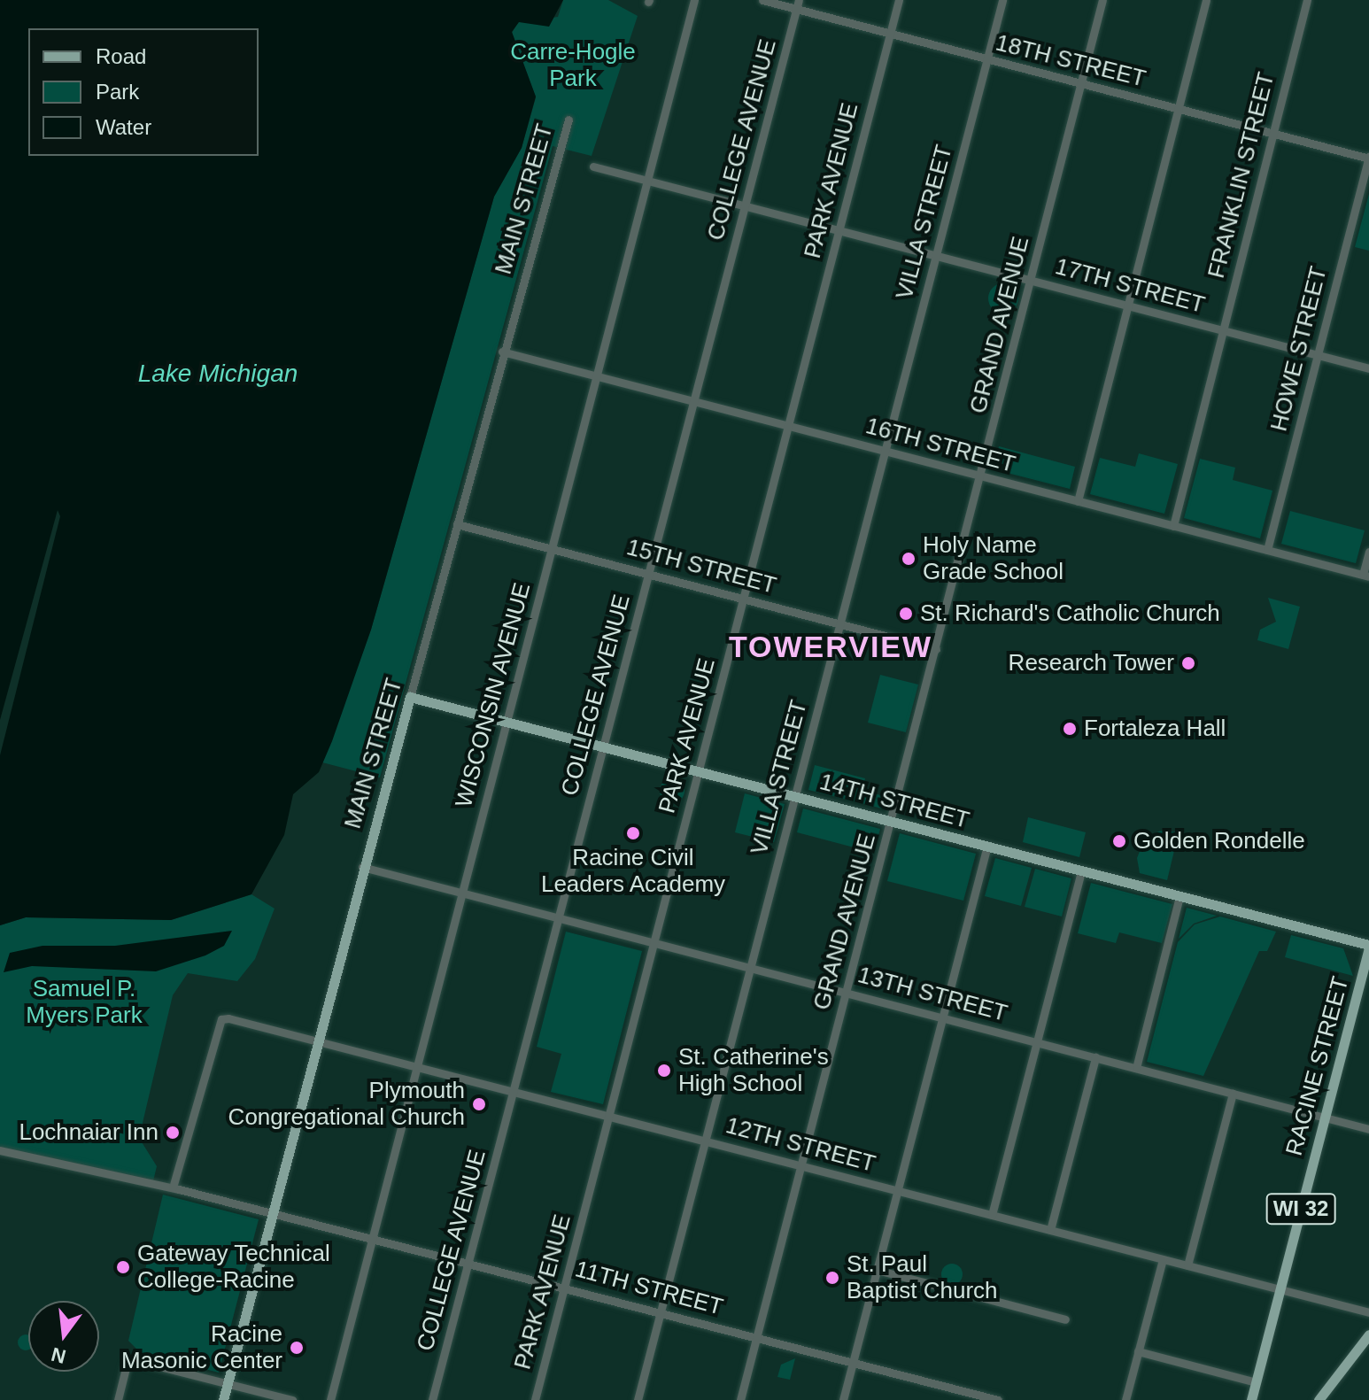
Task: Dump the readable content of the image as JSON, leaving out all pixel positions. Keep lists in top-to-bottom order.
{
  "streets": {
    "main road": [
      "MAIN STREET",
      "14TH STREET",
      "RACINE STREET",
      "WI 32"
    ],
    "street": [
      "18TH STREET",
      "COLLEGE AVENUE",
      "FRANKLIN STREET",
      "PARK AVENUE",
      "VILLA STREET",
      "17TH STREET",
      "GRAND AVENUE",
      "HOWE STREET",
      "16TH STREET",
      "15TH STREET",
      "WISCONSIN AVENUE",
      "13TH STREET",
      "12TH STREET",
      "11TH STREET"
    ]
  },
  "crossings": [
    ["18TH STREET", "COLLEGE AVENUE"],
    ["18TH STREET", "FRANKLIN STREET"],
    ["18TH STREET", "PARK AVENUE"],
    ["18TH STREET", "VILLA STREET"],
    ["18TH STREET", "GRAND AVENUE"],
    ["18TH STREET", "HOWE STREET"],
    ["COLLEGE AVENUE", "17TH STREET"],
    ["COLLEGE AVENUE", "16TH STREET"],
    ["COLLEGE AVENUE", "15TH STREET"],
    ["COLLEGE AVENUE", "14TH STREET"],
    ["COLLEGE AVENUE", "13TH STREET"],
    ["COLLEGE AVENUE", "12TH STREET"],
    ["COLLEGE AVENUE", "11TH STREET"],
    ["FRANKLIN STREET", "17TH STREET"],
    ["FRANKLIN STREET", "16TH STREET"],
    ["PARK AVENUE", "17TH STREET"],
    ["PARK AVENUE", "16TH STREET"],
    ["PARK AVENUE", "15TH STREET"],
    ["PARK AVENUE", "14TH STREET"],
    ["PARK AVENUE", "13TH STREET"],
    ["PARK AVENUE", "12TH STREET"],
    ["PARK AVENUE", "11TH STREET"],
    ["MAIN STREET", "16TH STREET"],
    ["MAIN STREET", "15TH STREET"],
    ["MAIN STREET", "14TH STREET"],
    ["MAIN STREET", "13TH STREET"],
    ["MAIN STREET", "12TH STREET"],
    ["MAIN STREET", "11TH STREET"],
    ["VILLA STREET", "17TH STREET"],
    ["VILLA STREET", "16TH STREET"],
    ["VILLA STREET", "15TH STREET"],
    ["VILLA STREET", "14TH STREET"],
    ["VILLA STREET", "13TH STREET"],
    ["VILLA STREET", "12TH STREET"],
    ["VILLA STREET", "11TH STREET"],
    ["17TH STREET", "GRAND AVENUE"],
    ["17TH STREET", "HOWE STREET"],
    ["17TH STREET", "WISCONSIN AVENUE"],
    ["GRAND AVENUE", "16TH STREET"],
    ["GRAND AVENUE", "15TH STREET"],
    ["GRAND AVENUE", "14TH STREET"],
    ["GRAND AVENUE", "13TH STREET"],
    ["GRAND AVENUE", "12TH STREET"],
    ["GRAND AVENUE", "11TH STREET"],
    ["HOWE STREET", "16TH STREET"],
    ["16TH STREET", "WISCONSIN AVENUE"],
    ["15TH STREET", "WISCONSIN AVENUE"],
    ["WISCONSIN AVENUE", "14TH STREET"],
    ["WISCONSIN AVENUE", "13TH STREET"],
    ["WISCONSIN AVENUE", "12TH STREET"],
    ["WISCONSIN AVENUE", "11TH STREET"],
    ["14TH STREET", "RACINE STREET"],
    ["13TH STREET", "RACINE STREET"],
    ["RACINE STREET", "12TH STREET"],
    ["12TH STREET", "11TH STREET"]
  ],
  "districts": ["TOWERVIEW"],
  "water": ["Lake Michigan"],
  "parks": ["Carre-Hogle Park", "Samuel P. Myers Park"],
  "places": [
    "Holy Name Grade School",
    "St. Richard's Catholic Church",
    "Research Tower",
    "Fortaleza Hall",
    "Racine Civil Leaders Academy",
    "Golden Rondelle",
    "St. Catherine's High School",
    "Plymouth Congregational Church",
    "Lochnaiar Inn",
    "Gateway Technical College-Racine",
    "St. Paul Baptist Church",
    "Racine Masonic Center"
  ],
  "legend": ["Road", "Park", "Water"],
  "north": "bottom"
}
